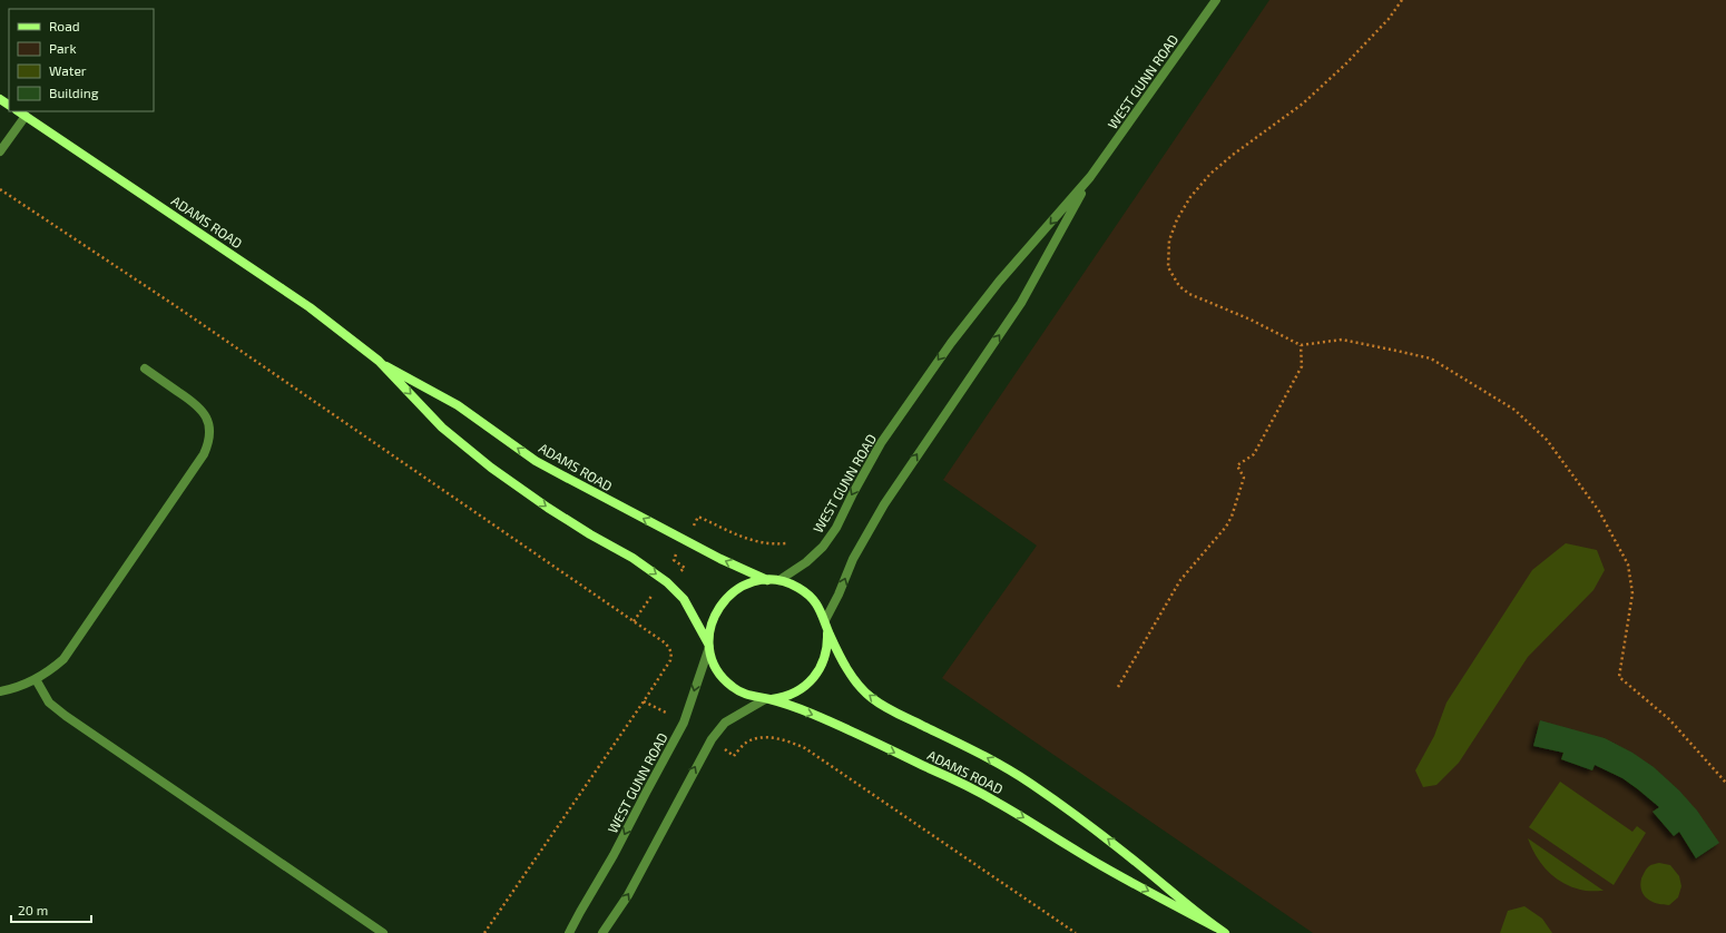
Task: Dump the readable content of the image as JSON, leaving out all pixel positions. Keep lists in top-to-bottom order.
{
  "streets": {
    "main road": ["WEST GUNN ROAD", "ADAMS ROAD"]
  },
  "crossings": [
    ["WEST GUNN ROAD", "ADAMS ROAD"]
  ],
  "legend": [
    "Road",
    "Park",
    "Water",
    "Building"
  ],
  "scale_bar": "20 m"
}
